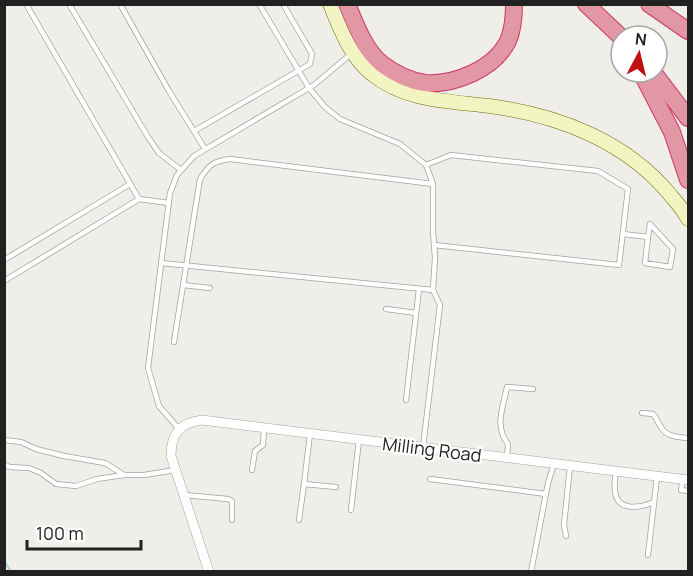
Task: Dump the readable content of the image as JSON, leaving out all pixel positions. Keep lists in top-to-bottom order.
{
  "streets": {
    "street": ["Milling Road"]
  },
  "scale_bar": "100 m",
  "north": "top"
}
